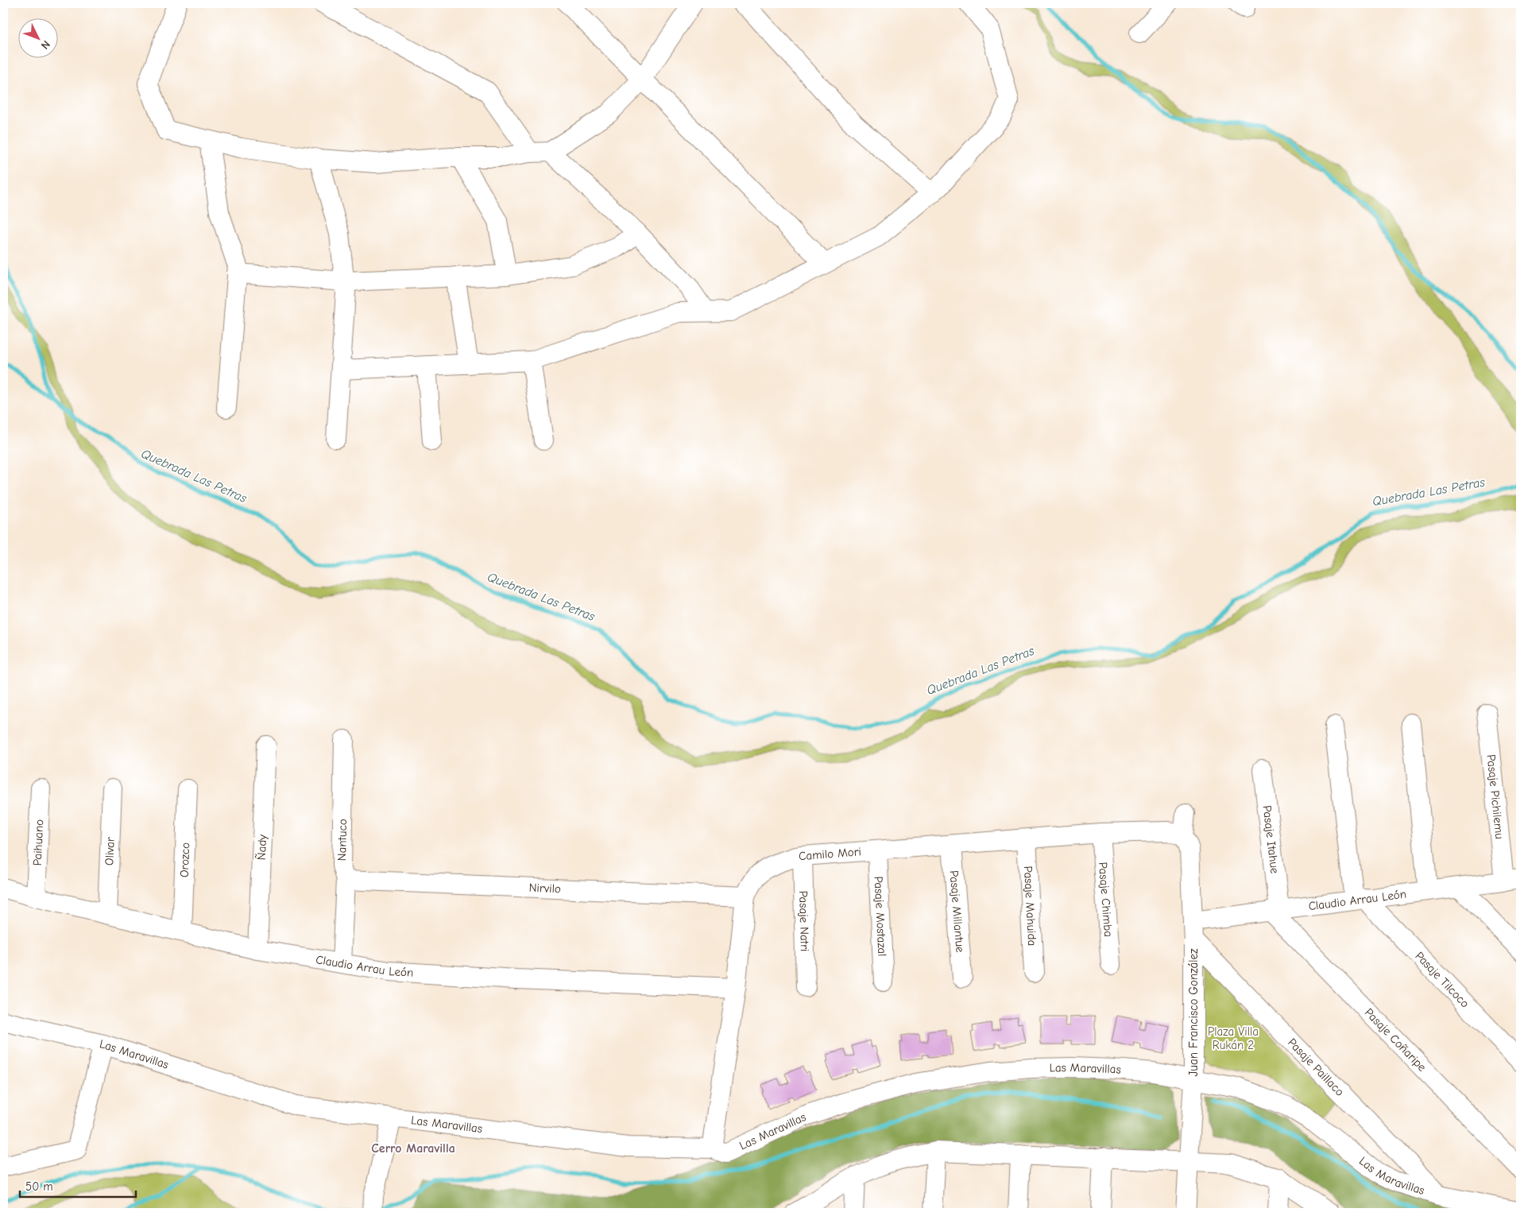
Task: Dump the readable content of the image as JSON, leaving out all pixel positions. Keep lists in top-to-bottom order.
{
  "streets": {
    "street": [
      "Pasaje Pichilemu",
      "Nantuco",
      "Pasaje Itahue",
      "Paihuano",
      "Ñady",
      "Olivar",
      "Camilo Mori",
      "Orozco",
      "Nirvilo",
      "Pasaje Chimba",
      "Claudio Arrau León",
      "Pasaje Mahuida",
      "Pasaje Millantue",
      "Pasaje Mostazal",
      "Pasaje Natri",
      "Pasaje Tilcoco",
      "Juan Francisco González",
      "Pasaje Coñaripe",
      "Las Maravillas",
      "Pasaje Paillaco"
    ]
  },
  "crossings": [
    ["Pasaje Pichilemu", "Claudio Arrau León"],
    ["Nantuco", "Nirvilo"],
    ["Nantuco", "Claudio Arrau León"],
    ["Pasaje Itahue", "Claudio Arrau León"],
    ["Pasaje Itahue", "Pasaje Coñaripe"],
    ["Paihuano", "Claudio Arrau León"],
    ["Ñady", "Claudio Arrau León"],
    ["Olivar", "Claudio Arrau León"],
    ["Camilo Mori", "Nirvilo"],
    ["Camilo Mori", "Pasaje Chimba"],
    ["Camilo Mori", "Claudio Arrau León"],
    ["Camilo Mori", "Pasaje Mahuida"],
    ["Camilo Mori", "Pasaje Millantue"],
    ["Camilo Mori", "Pasaje Mostazal"],
    ["Camilo Mori", "Pasaje Natri"],
    ["Camilo Mori", "Juan Francisco González"],
    ["Camilo Mori", "Las Maravillas"],
    ["Orozco", "Claudio Arrau León"],
    ["Claudio Arrau León", "Pasaje Tilcoco"],
    ["Claudio Arrau León", "Juan Francisco González"],
    ["Claudio Arrau León", "Pasaje Coñaripe"],
    ["Juan Francisco González", "Las Maravillas"],
    ["Juan Francisco González", "Pasaje Paillaco"],
    ["Las Maravillas", "Pasaje Paillaco"]
  ],
  "districts": ["Cerro Maravilla"],
  "water": ["Quebrada Las Petras"],
  "parks": ["Plaza Villa Rukán 2"],
  "scale_bar": "50 m",
  "north": "bottom right"
}
